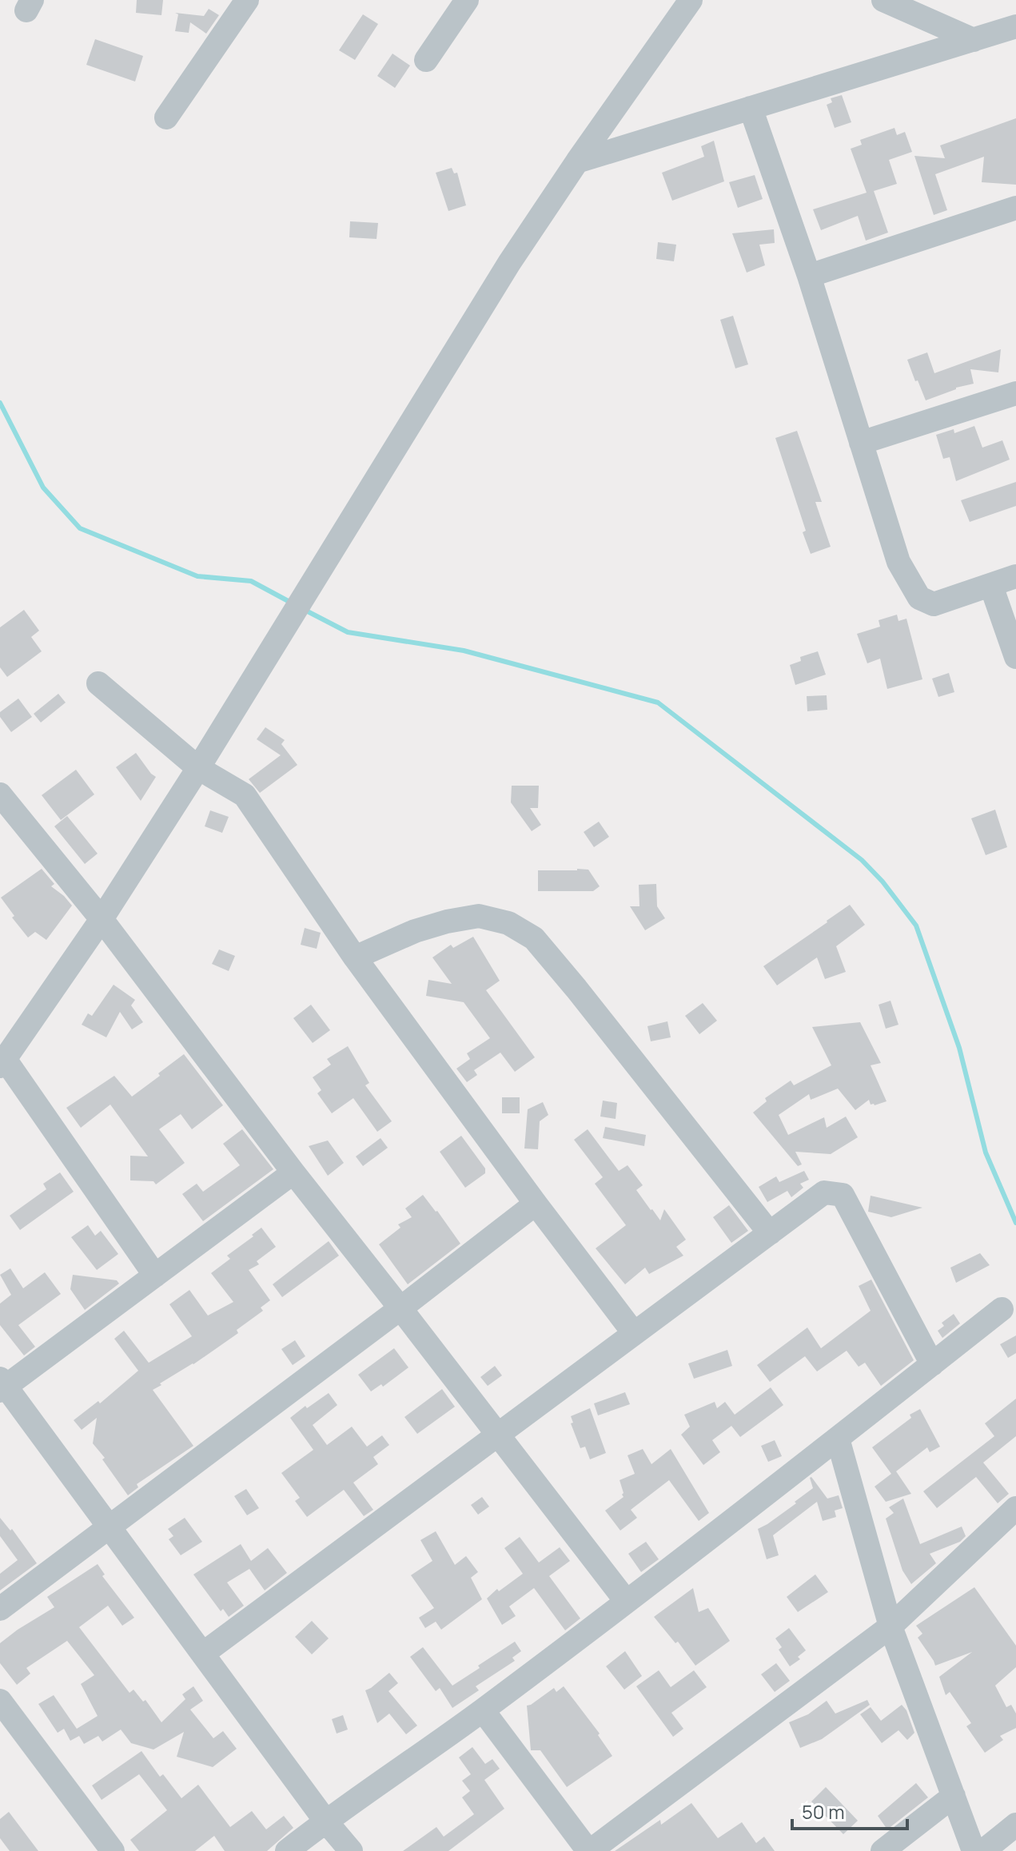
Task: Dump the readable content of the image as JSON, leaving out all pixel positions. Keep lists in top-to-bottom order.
{
  "scale_bar": "50 m"
}
